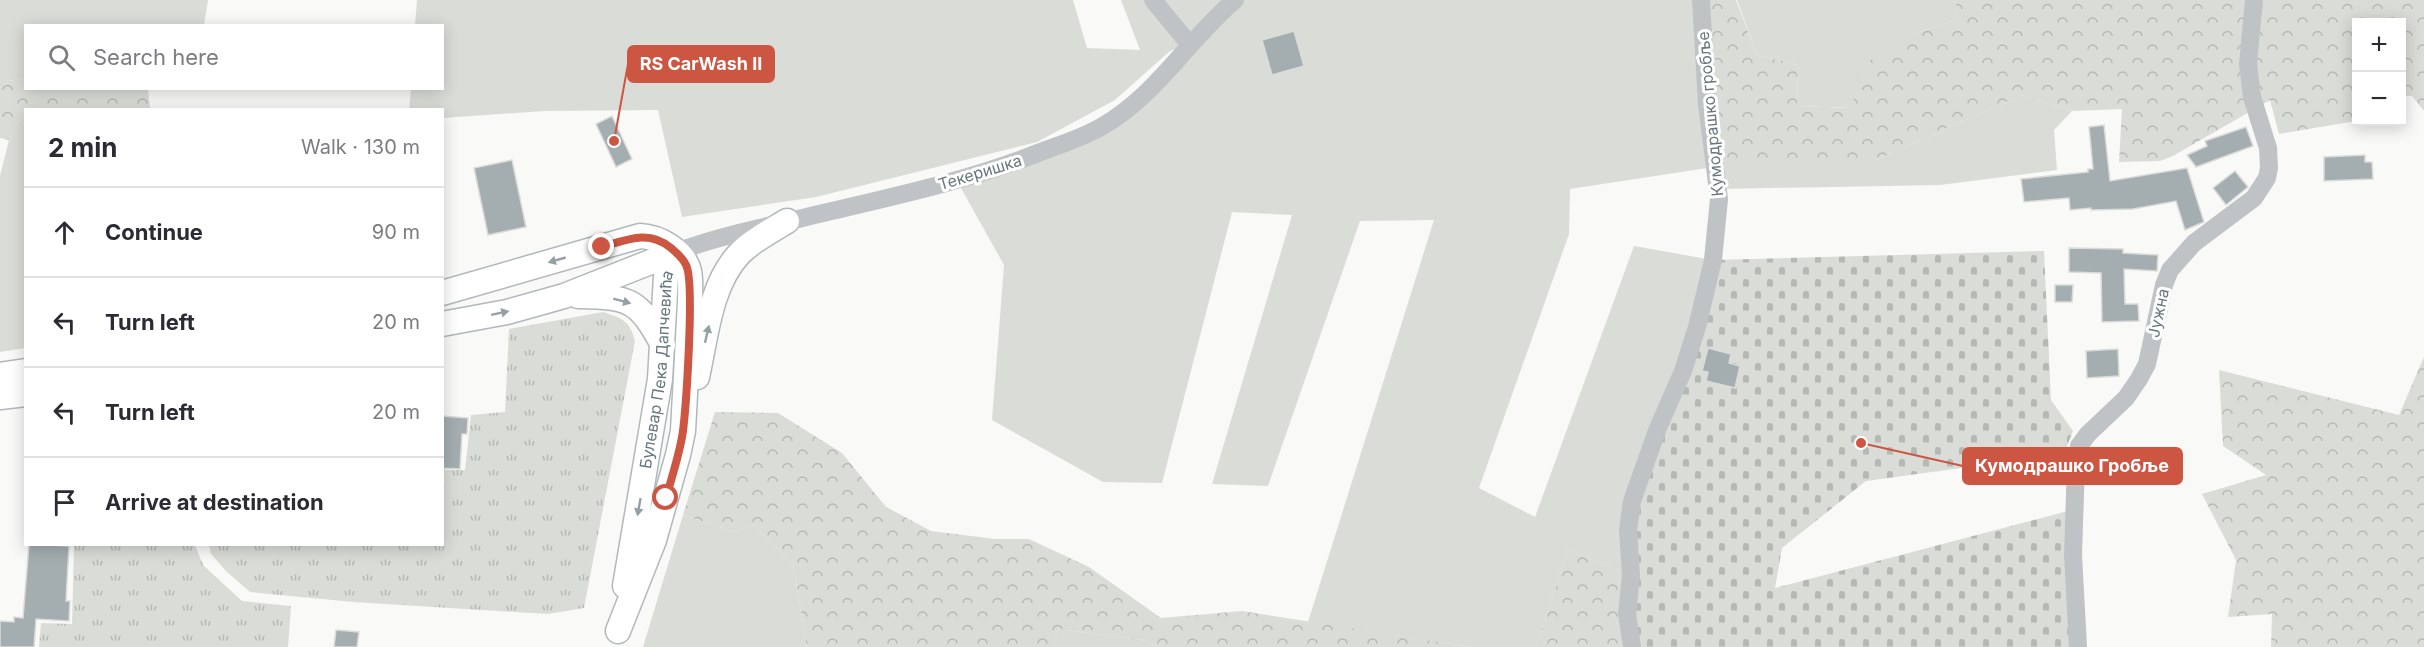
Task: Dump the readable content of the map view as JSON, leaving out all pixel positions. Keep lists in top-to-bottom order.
{
  "streets": {
    "street": [
      "Кумодрашко гробље",
      "Текеришка",
      "Јужна",
      "Булевар Пека Дапчевића"
    ]
  },
  "crossings": [
    ["Текеришка", "Булевар Пека Дапчевића"]
  ],
  "places": ["RS CarWash II", "Кумодрашко Гробље"],
  "page": {
    "map_buttons": ["+", "−"],
    "search": "Search here",
    "heading": ["2 min", "Walk · 130 m"],
    "list": [
      ["Continue", "90 m"],
      ["Turn left", "20 m"],
      ["Turn left", "20 m"],
      "Arrive at destination"
    ]
  }
}
